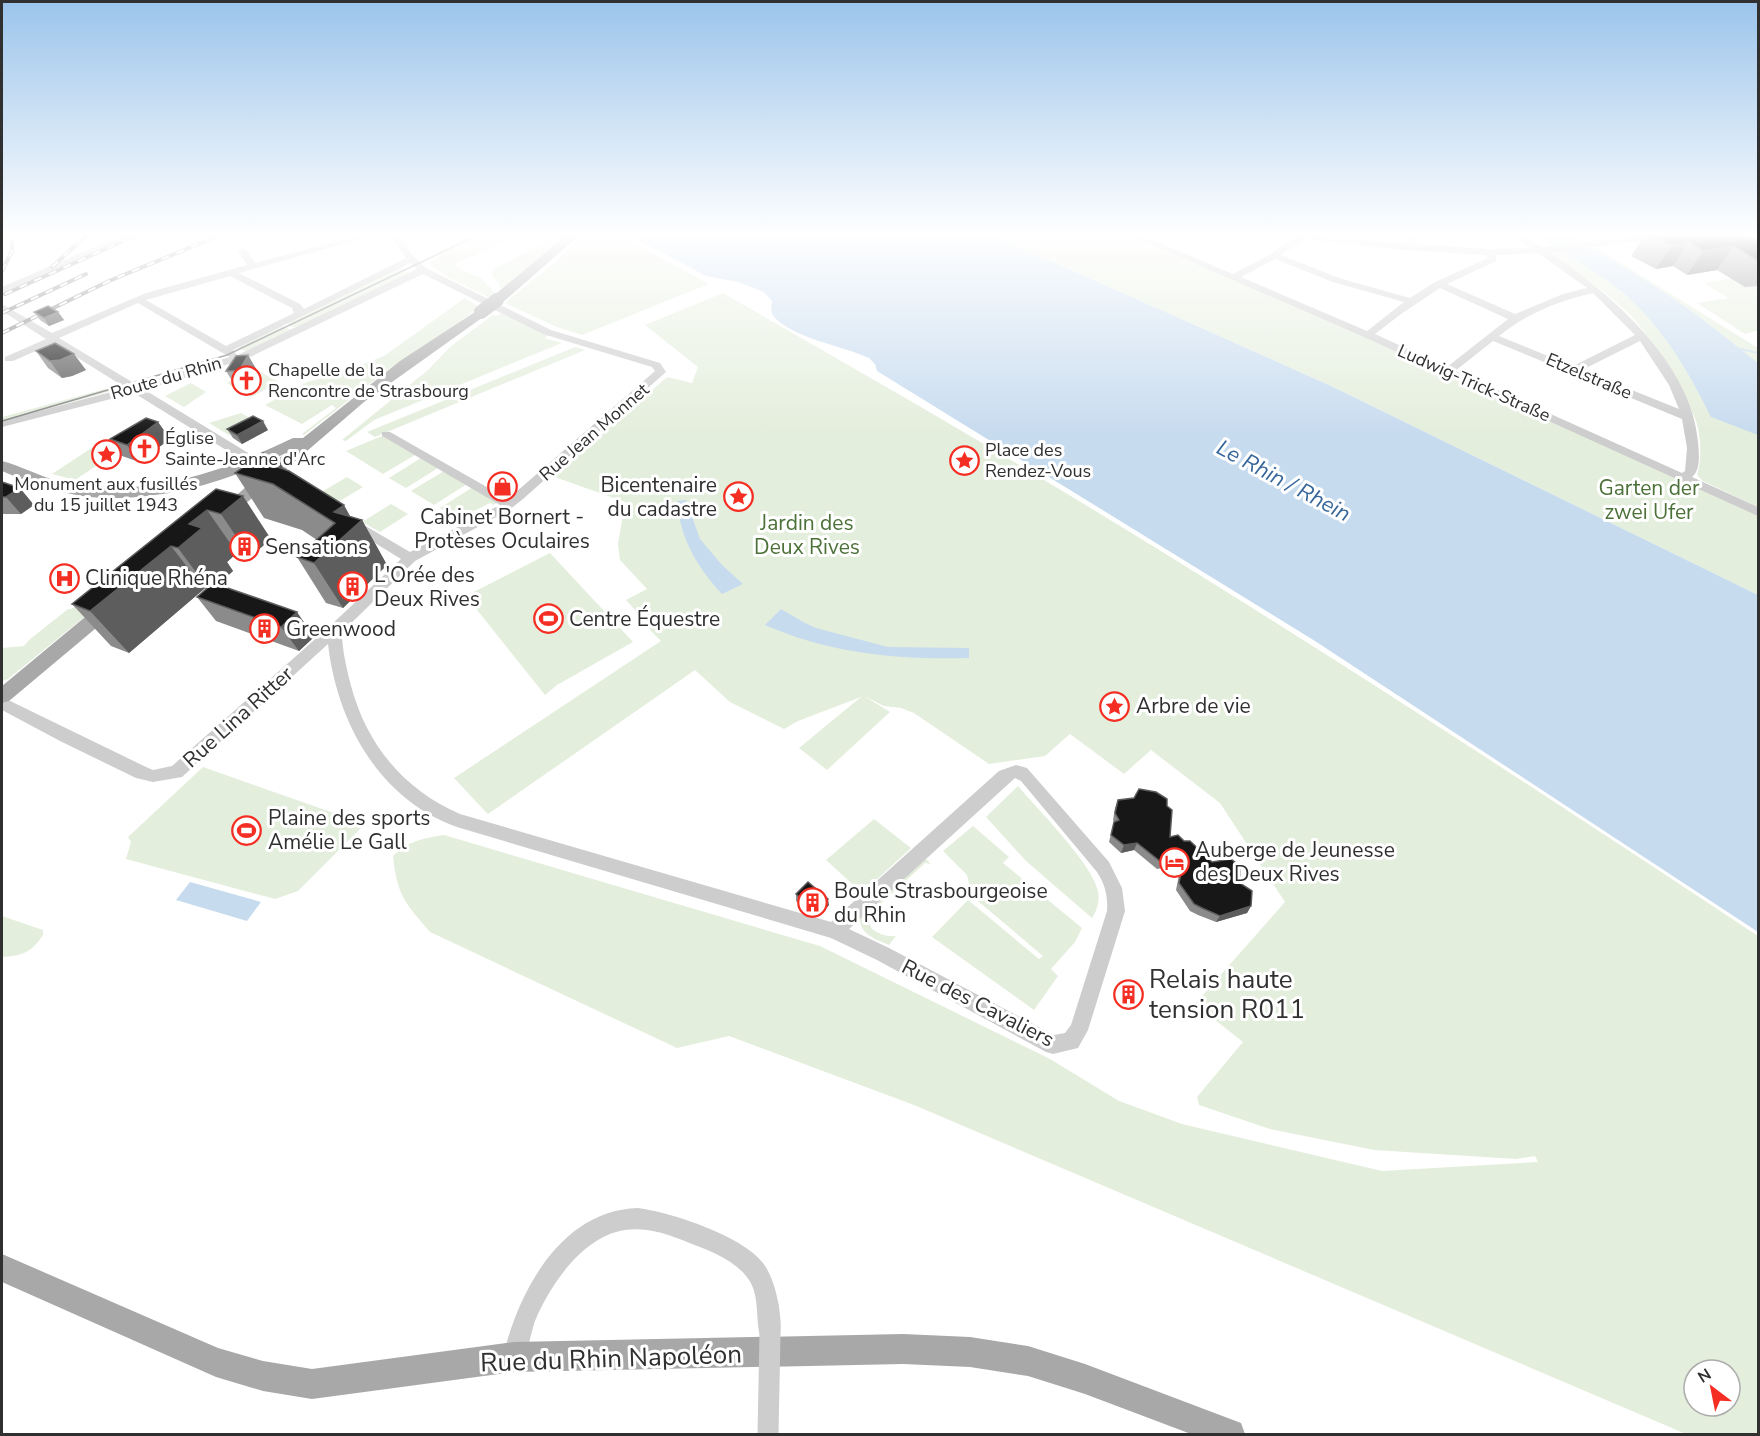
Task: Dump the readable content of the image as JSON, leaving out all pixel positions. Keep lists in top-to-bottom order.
{
  "streets": {
    "main road": ["Rue du Rhin Napoléon"],
    "street": [
      "Etzelstraße",
      "Route du Rhin",
      "Ludwig-Trick-Straße",
      "Rue Jean Monnet",
      "Rue Lina Ritter",
      "Rue des Cavaliers"
    ]
  },
  "crossings": [
    ["Rue Jean Monnet", "Rue Lina Ritter"],
    ["Rue Lina Ritter", "Rue des Cavaliers"]
  ],
  "water": ["Le Rhin / Rhein"],
  "parks": ["Garten der zwei Ufer", "Jardin des Deux Rives"],
  "places": {
    "church": ["Chapelle de la Rencontre de Strasbourg", "Église Sainte-Jeanne d'Arc"],
    "place": [
      "Monument aux fusillés du 15 juillet 1943",
      "Place des Rendez-Vous",
      "Bicentenaire du cadastre",
      "Arbre de vie"
    ],
    "shop": ["Cabinet Bornert - Protèses Oculaires"],
    "building": [
      "Sensations",
      "L'Orée des Deux Rives",
      "Greenwood",
      "Boule Strasbourgeoise du Rhin",
      "Relais haute tension R011"
    ],
    "hospital": ["Clinique Rhéna"],
    "sports": ["Centre Équestre", "Plaine des sports Amélie Le Gall"],
    "hotel": ["Auberge de Jeunesse des Deux Rives"]
  },
  "north": "top left"
}
